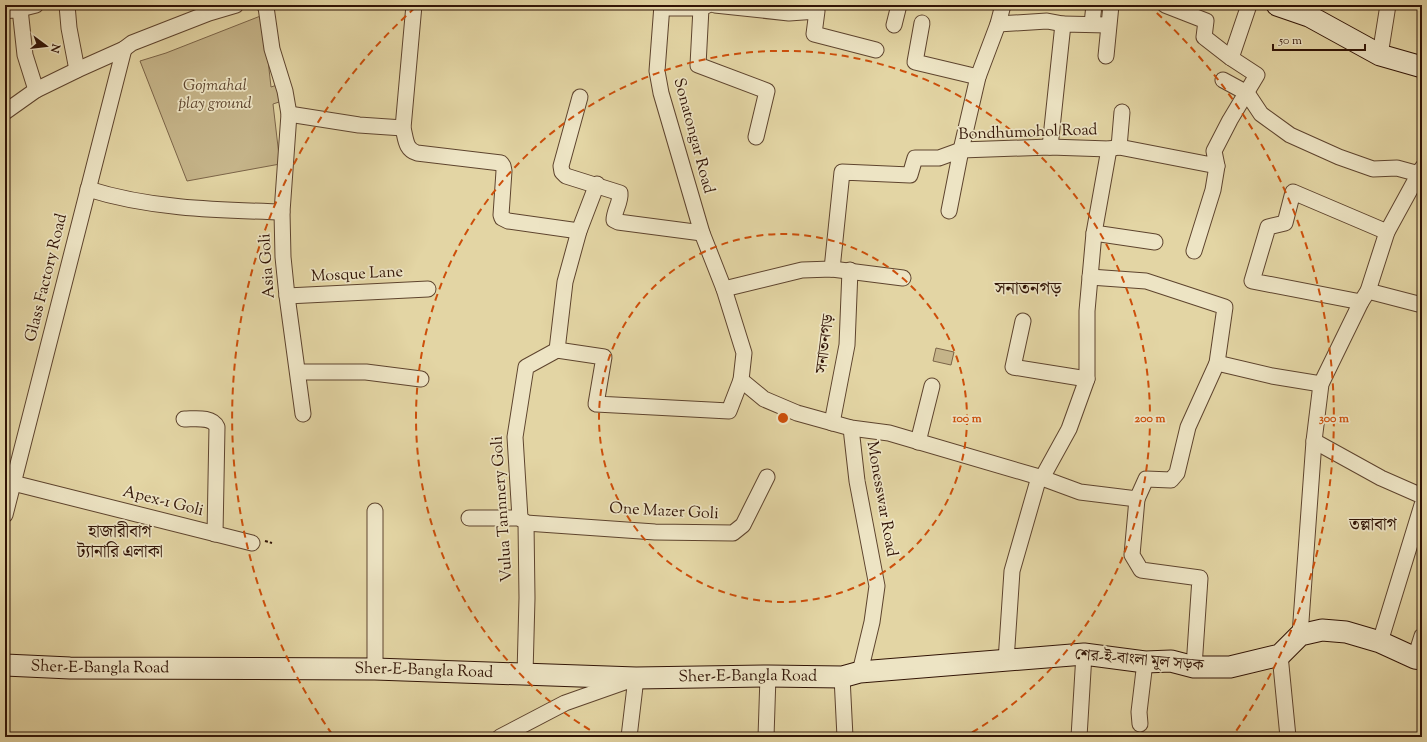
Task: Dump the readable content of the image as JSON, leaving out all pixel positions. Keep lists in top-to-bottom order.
{
  "streets": {
    "street": [
      "Bondhumohol Road",
      "Sonatongar Road",
      "Asia Goli",
      "Mosque Lane",
      "Glass Factory Road",
      "সনাতনগড়",
      "Monesswar Road",
      "Apex-1 Goli",
      "Vulua Tannnery Goli",
      "One Mazer Goli",
      "শের-ই-বাংলা মূল সড়ক",
      "Sher-E-Bangla Road"
    ]
  },
  "crossings": [
    ["Sonatongar Road", "Vulua Tannnery Goli"],
    ["Asia Goli", "Mosque Lane"],
    ["Glass Factory Road", "Apex-1 Goli"],
    ["Monesswar Road", "শের-ই-বাংলা মূল সড়ক"],
    ["Monesswar Road", "Sher-E-Bangla Road"],
    ["Vulua Tannnery Goli", "One Mazer Goli"],
    ["Vulua Tannnery Goli", "Sher-E-Bangla Road"],
    ["শের-ই-বাংলা মূল সড়ক", "Sher-E-Bangla Road"]
  ],
  "districts": ["সনাতনগড়", "তল্লাবাগ", "হাজারীবাগ ট্যানারি এলাকা"],
  "parks": ["Gojmahal play ground"],
  "scale_bar": "50 m",
  "north": "right",
  "rings": ["100 m", "200 m", "300 m"]
}
